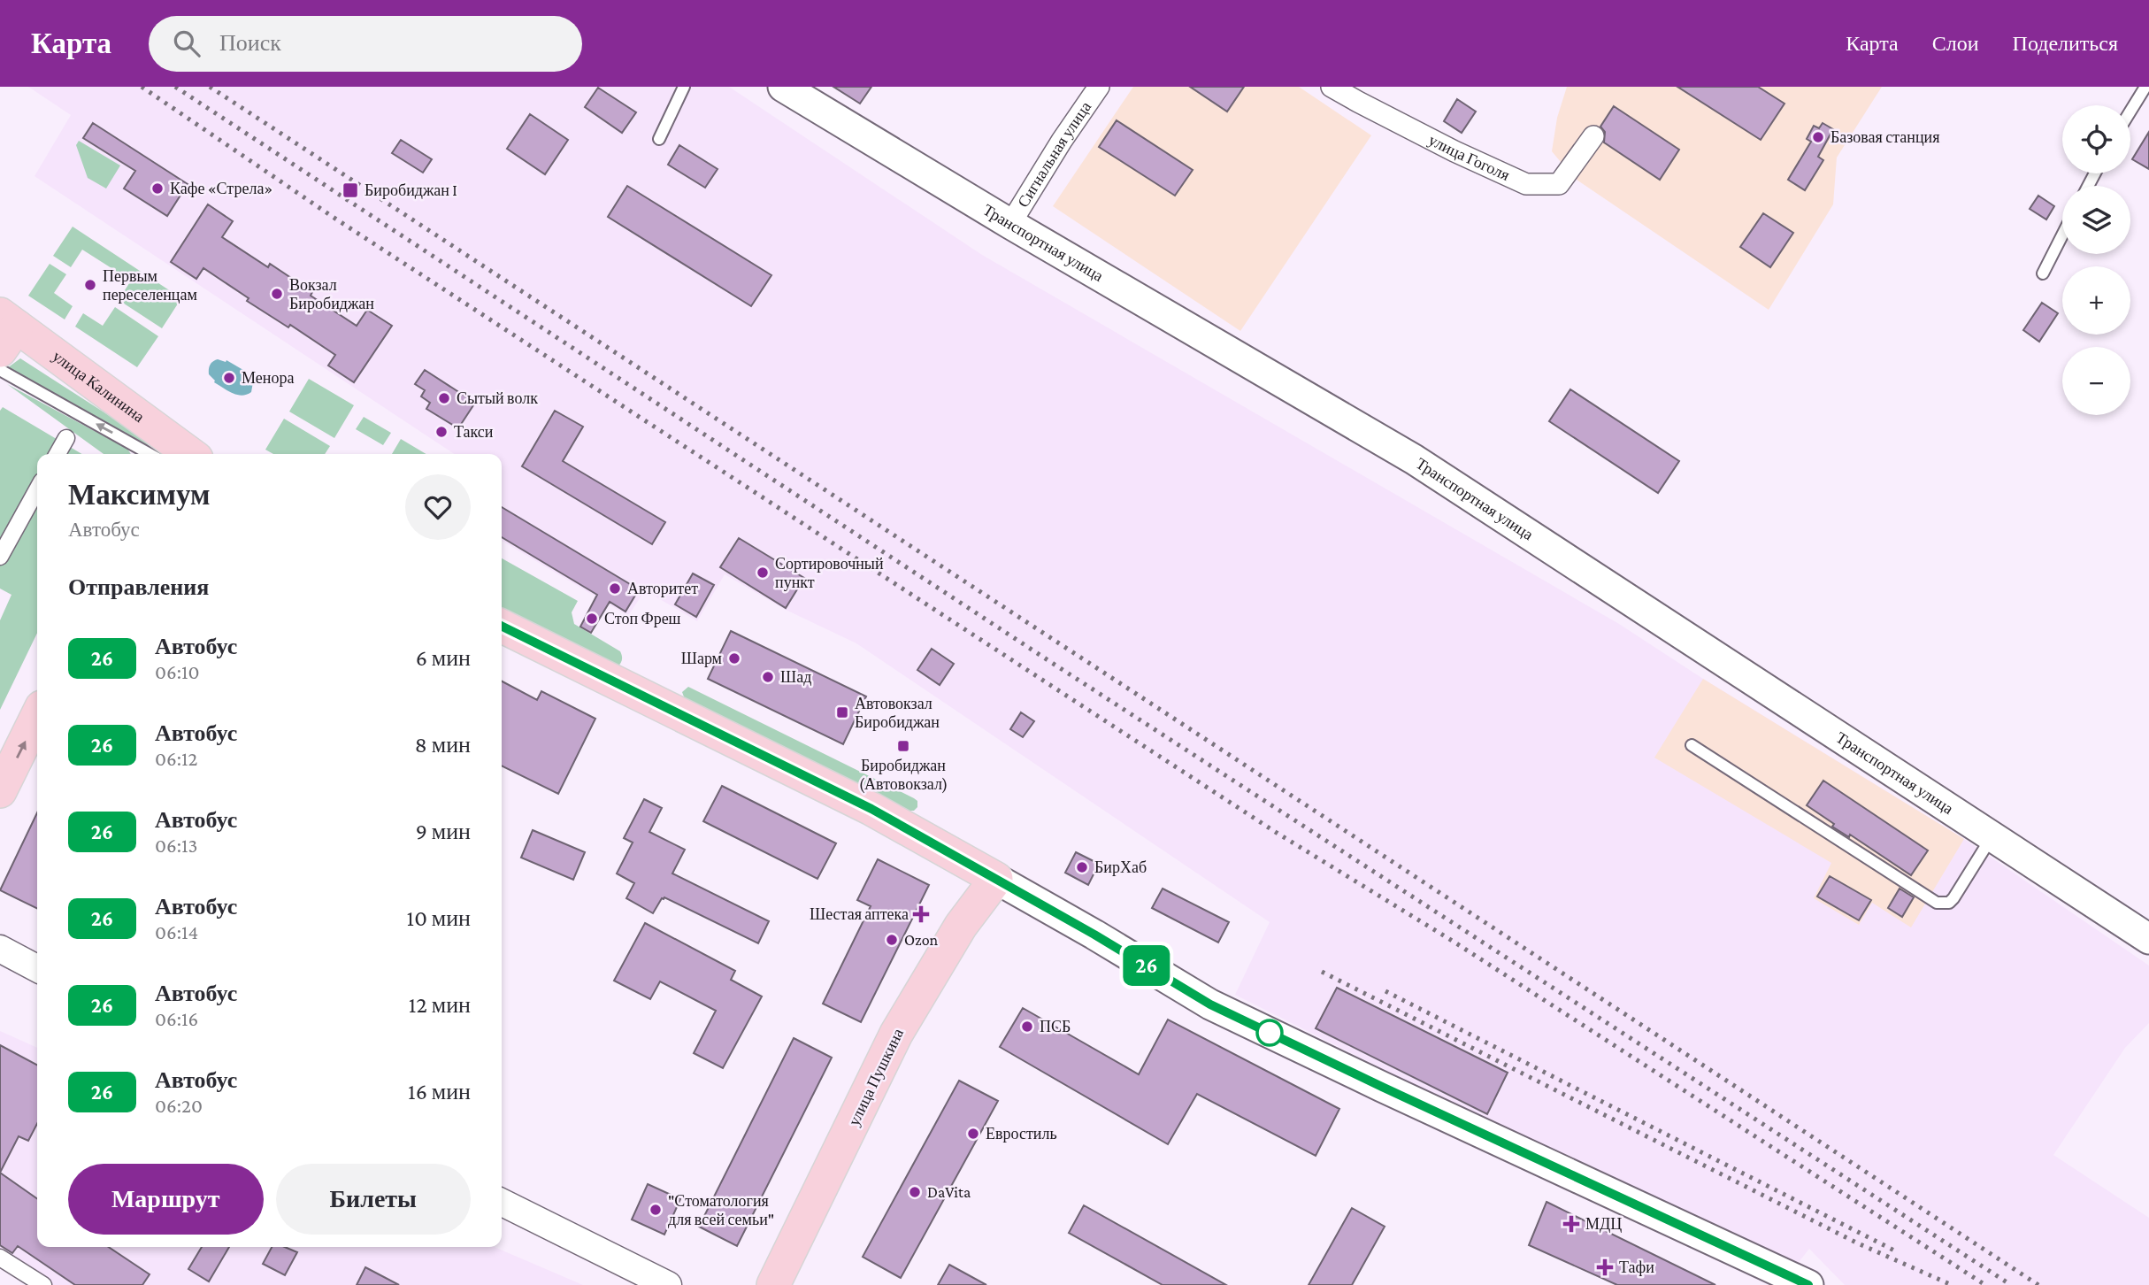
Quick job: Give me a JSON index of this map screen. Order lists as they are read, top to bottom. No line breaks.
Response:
{"streets":{"main road":["Транспортная улица","улица Калинина","улица Пушкина"],"street":["Сигнальная улица","улица Гоголя"]},"crossings":[["Сигнальная улица","Транспортная улица"]],"places":{"other":["Базовая станция","Кафе «Стрела»","Первым переселенцам","Вокзал Биробиджан","Менора","Сытый волк","Такси","Сортировочный пункт","Авторитет","Стоп Фреш","Шарм","Шад","БирХаб","Ozon","ПСБ","Евростиль","DaVita","\"Стоматология для всей семьи\""],"transit":["Биробиджан I","Автовокзал Биробиджан","Биробиджан (Автовокзал)"],"health":["Шестая аптека","МДЦ","Тафи"]},"lines":["bus line 26"],"page":{"header":"Карта","search":"Поиск","nav":["Карта","Слои","Поделиться"],"on_map":"26","map_buttons":["+","−"],"heading":[["Максимум","Автобус"],"Отправления"],"list":[{"mark":"26","name":"Автобус","note":"06:10","value":"6 мин"},{"mark":"26","name":"Автобус","note":"06:12","value":"8 мин"},{"mark":"26","name":"Автобус","note":"06:13","value":"9 мин"},{"mark":"26","name":"Автобус","note":"06:14","value":"10 мин"},{"mark":"26","name":"Автобус","note":"06:16","value":"12 мин"},{"mark":"26","name":"Автобус","note":"06:20","value":"16 мин"}],"buttons":["Маршрут","Билеты"]}}
